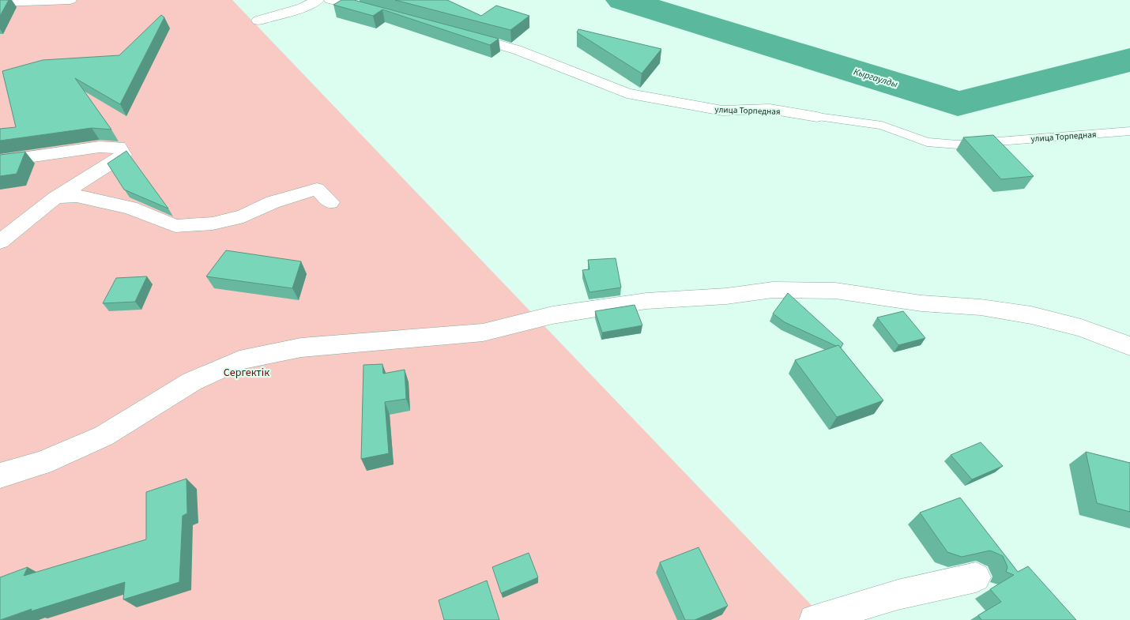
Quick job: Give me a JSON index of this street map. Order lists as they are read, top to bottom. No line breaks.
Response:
{"streets":{"street":["улица Торпедная"]},"water":["Кыргаулды"],"parks":["Сергектік"]}
